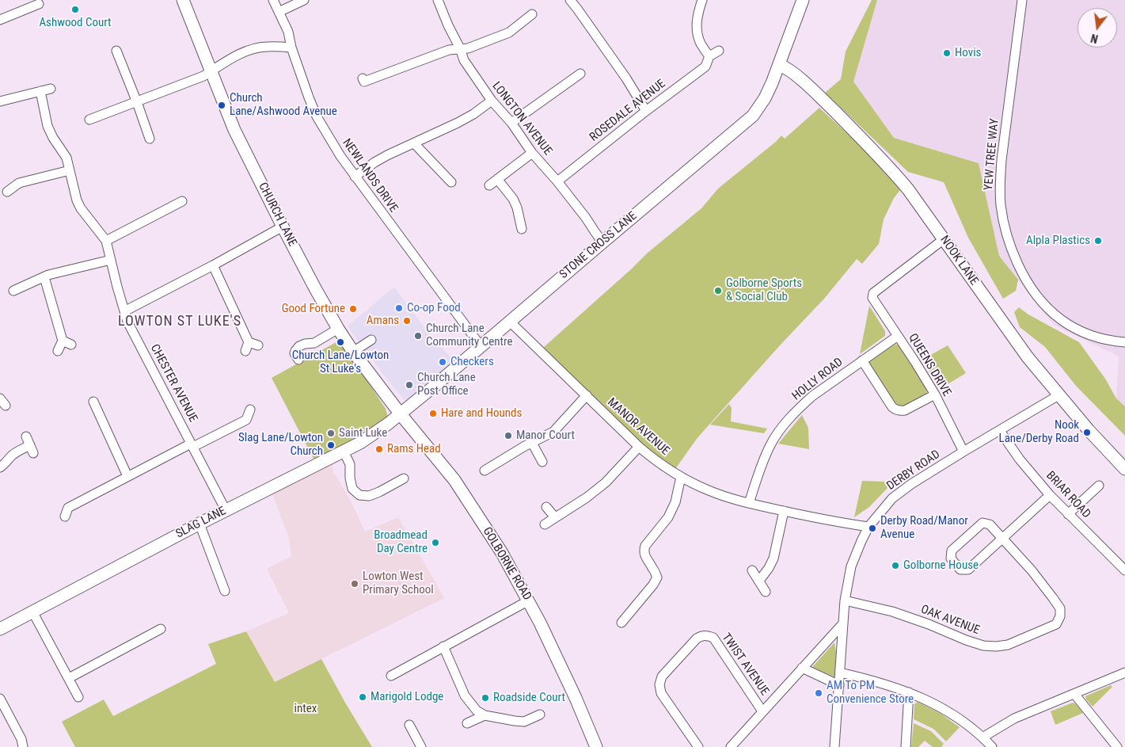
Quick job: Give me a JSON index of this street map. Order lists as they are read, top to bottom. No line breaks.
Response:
{"streets":{"street":["ROSEDALE AVENUE","LONGTON AVENUE","YEW TREE WAY","NEWLANDS DRIVE","CHURCH LANE","STONE CROSS LANE","NOOK LANE","QUEENS DRIVE","HOLLY ROAD","CHESTER AVENUE","MANOR AVENUE","DERBY ROAD","BRIAR ROAD","SLAG LANE","GOLBORNE ROAD","OAK AVENUE","TWIST AVENUE"]},"crossings":[["ROSEDALE AVENUE","LONGTON AVENUE"],["LONGTON AVENUE","STONE CROSS LANE"],["NEWLANDS DRIVE","STONE CROSS LANE"],["CHURCH LANE","STONE CROSS LANE"],["CHURCH LANE","SLAG LANE"],["CHURCH LANE","GOLBORNE ROAD"],["STONE CROSS LANE","NOOK LANE"],["STONE CROSS LANE","MANOR AVENUE"],["STONE CROSS LANE","SLAG LANE"],["STONE CROSS LANE","GOLBORNE ROAD"],["NOOK LANE","QUEENS DRIVE"],["NOOK LANE","DERBY ROAD"],["QUEENS DRIVE","HOLLY ROAD"],["QUEENS DRIVE","DERBY ROAD"],["HOLLY ROAD","MANOR AVENUE"],["CHESTER AVENUE","SLAG LANE"],["MANOR AVENUE","DERBY ROAD"],["DERBY ROAD","BRIAR ROAD"],["DERBY ROAD","OAK AVENUE"],["SLAG LANE","GOLBORNE ROAD"]],"districts":["LOWTON ST LUKE'S"],"parks":["intex"],"places":["Ashwood Court","Hovis","Church Lane/Ashwood Avenue","Alpla Plastics","Golborne Sports & Social Club","Co-op Food","Good Fortune","Amans","Church Lane Community Centre","Church Lane/Lowton St Luke's","Checkers","Church Lane Post Office","Hare and Hounds","Nook Lane/Derby Road","Saint Luke","Manor Court","Slag Lane/Lowton Church","Rams Head","Derby Road/Manor Avenue","Broadmead Day Centre","Golborne House","Lowton West Primary School","AM To PM Convenience Store","Marigold Lodge","Roadside Court"],"north":"bottom"}
